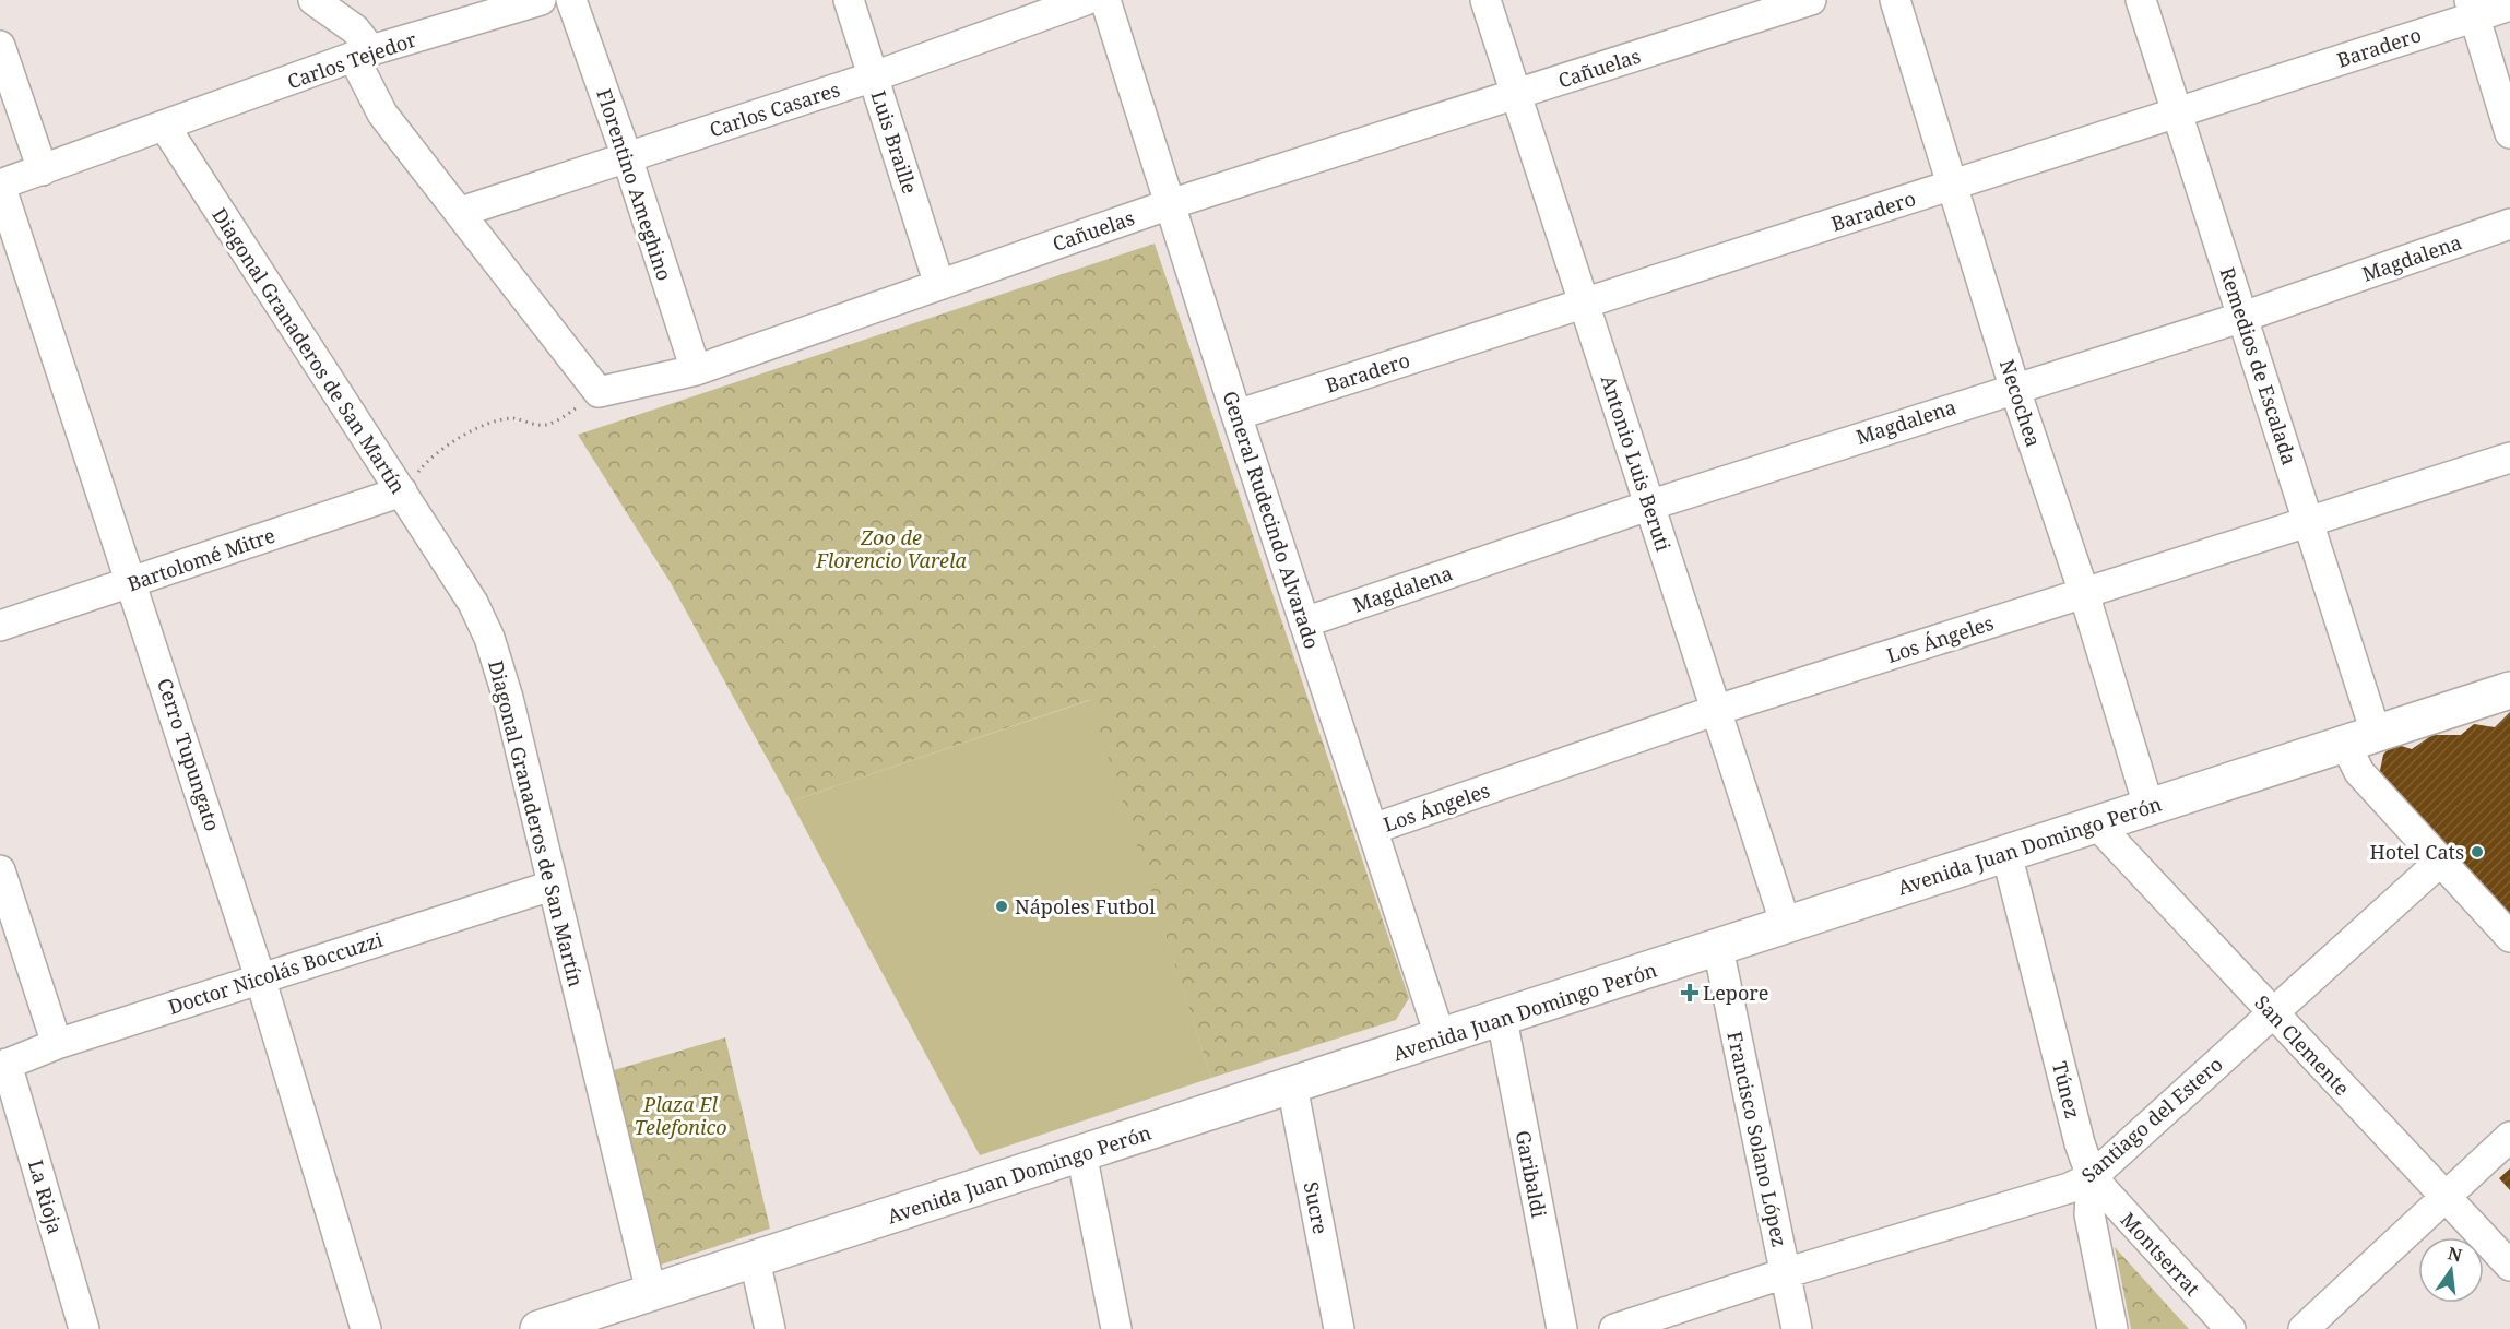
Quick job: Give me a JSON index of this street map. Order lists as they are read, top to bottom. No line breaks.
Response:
{"streets":{"main road":["Avenida Juan Domingo Perón"],"street":["Baradero","Carlos Tejedor","Cañuelas","Carlos Casares","Luis Braille","Florentino Ameghino","Magdalena","Diagonal Granaderos de San Martín","Remedios de Escalada","Necochea","Antonio Luis Beruti","General Rudecindo Alvarado","Bartolomé Mitre","Los Ángeles","Cerro Tupungato","Doctor Nicolás Boccuzzi","San Clemente","Túnez","Santiago del Estero","Francisco Solano López","Garibaldi","La Rioja","Sucre","Montserrat"]},"crossings":[["Baradero","Remedios de Escalada"],["Baradero","Necochea"],["Baradero","Antonio Luis Beruti"],["Baradero","General Rudecindo Alvarado"],["Carlos Tejedor","Diagonal Granaderos de San Martín"],["Carlos Tejedor","Cerro Tupungato"],["Cañuelas","Luis Braille"],["Cañuelas","Florentino Ameghino"],["Cañuelas","Antonio Luis Beruti"],["Cañuelas","General Rudecindo Alvarado"],["Carlos Casares","Luis Braille"],["Carlos Casares","Florentino Ameghino"],["Magdalena","Remedios de Escalada"],["Magdalena","Necochea"],["Magdalena","Antonio Luis Beruti"],["Magdalena","General Rudecindo Alvarado"],["Diagonal Granaderos de San Martín","Bartolomé Mitre"],["Diagonal Granaderos de San Martín","Avenida Juan Domingo Perón"],["Diagonal Granaderos de San Martín","Doctor Nicolás Boccuzzi"],["Remedios de Escalada","Los Ángeles"],["Remedios de Escalada","Avenida Juan Domingo Perón"],["Remedios de Escalada","Santiago del Estero"],["Necochea","Los Ángeles"],["Necochea","Avenida Juan Domingo Perón"],["Antonio Luis Beruti","Los Ángeles"],["Antonio Luis Beruti","Avenida Juan Domingo Perón"],["General Rudecindo Alvarado","Los Ángeles"],["General Rudecindo Alvarado","Avenida Juan Domingo Perón"],["Bartolomé Mitre","Cerro Tupungato"],["Cerro Tupungato","Doctor Nicolás Boccuzzi"],["Avenida Juan Domingo Perón","San Clemente"],["Avenida Juan Domingo Perón","Túnez"],["Avenida Juan Domingo Perón","Francisco Solano López"],["Avenida Juan Domingo Perón","Garibaldi"],["Avenida Juan Domingo Perón","Sucre"],["Doctor Nicolás Boccuzzi","La Rioja"],["San Clemente","Santiago del Estero"],["Túnez","Santiago del Estero"],["Túnez","Montserrat"],["Santiago del Estero","Francisco Solano López"],["Santiago del Estero","Montserrat"]],"parks":["Zoo de Florencio Varela","Plaza El Telefonico"],"places":{"other":["Hotel Cats","Nápoles Futbol"],"health":["Lepore"]},"north":"top"}
